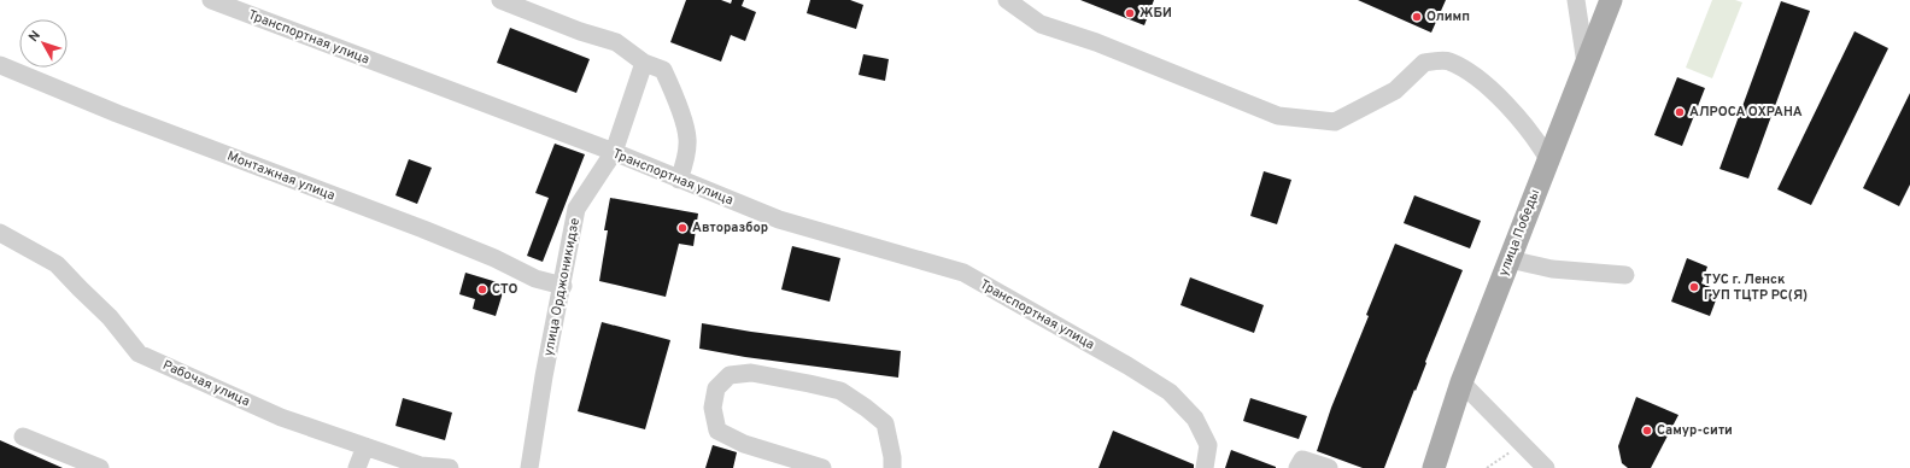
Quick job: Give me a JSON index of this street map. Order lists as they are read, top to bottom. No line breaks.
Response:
{"streets":{"main road":["улица Победы"],"street":["Транспортная улица","Монтажная улица","улица Орджоникидзе","Рабочая улица"]},"crossings":[["Транспортная улица","улица Орджоникидзе"],["Монтажная улица","улица Орджоникидзе"]],"places":["ЖБИ","Олимп","АЛРОСА ОХРАНА","Авторазбор","ТУС г. Ленск ГУП ТЦТР РС(Я)","СТО","Самур-сити"],"north":"top left"}
